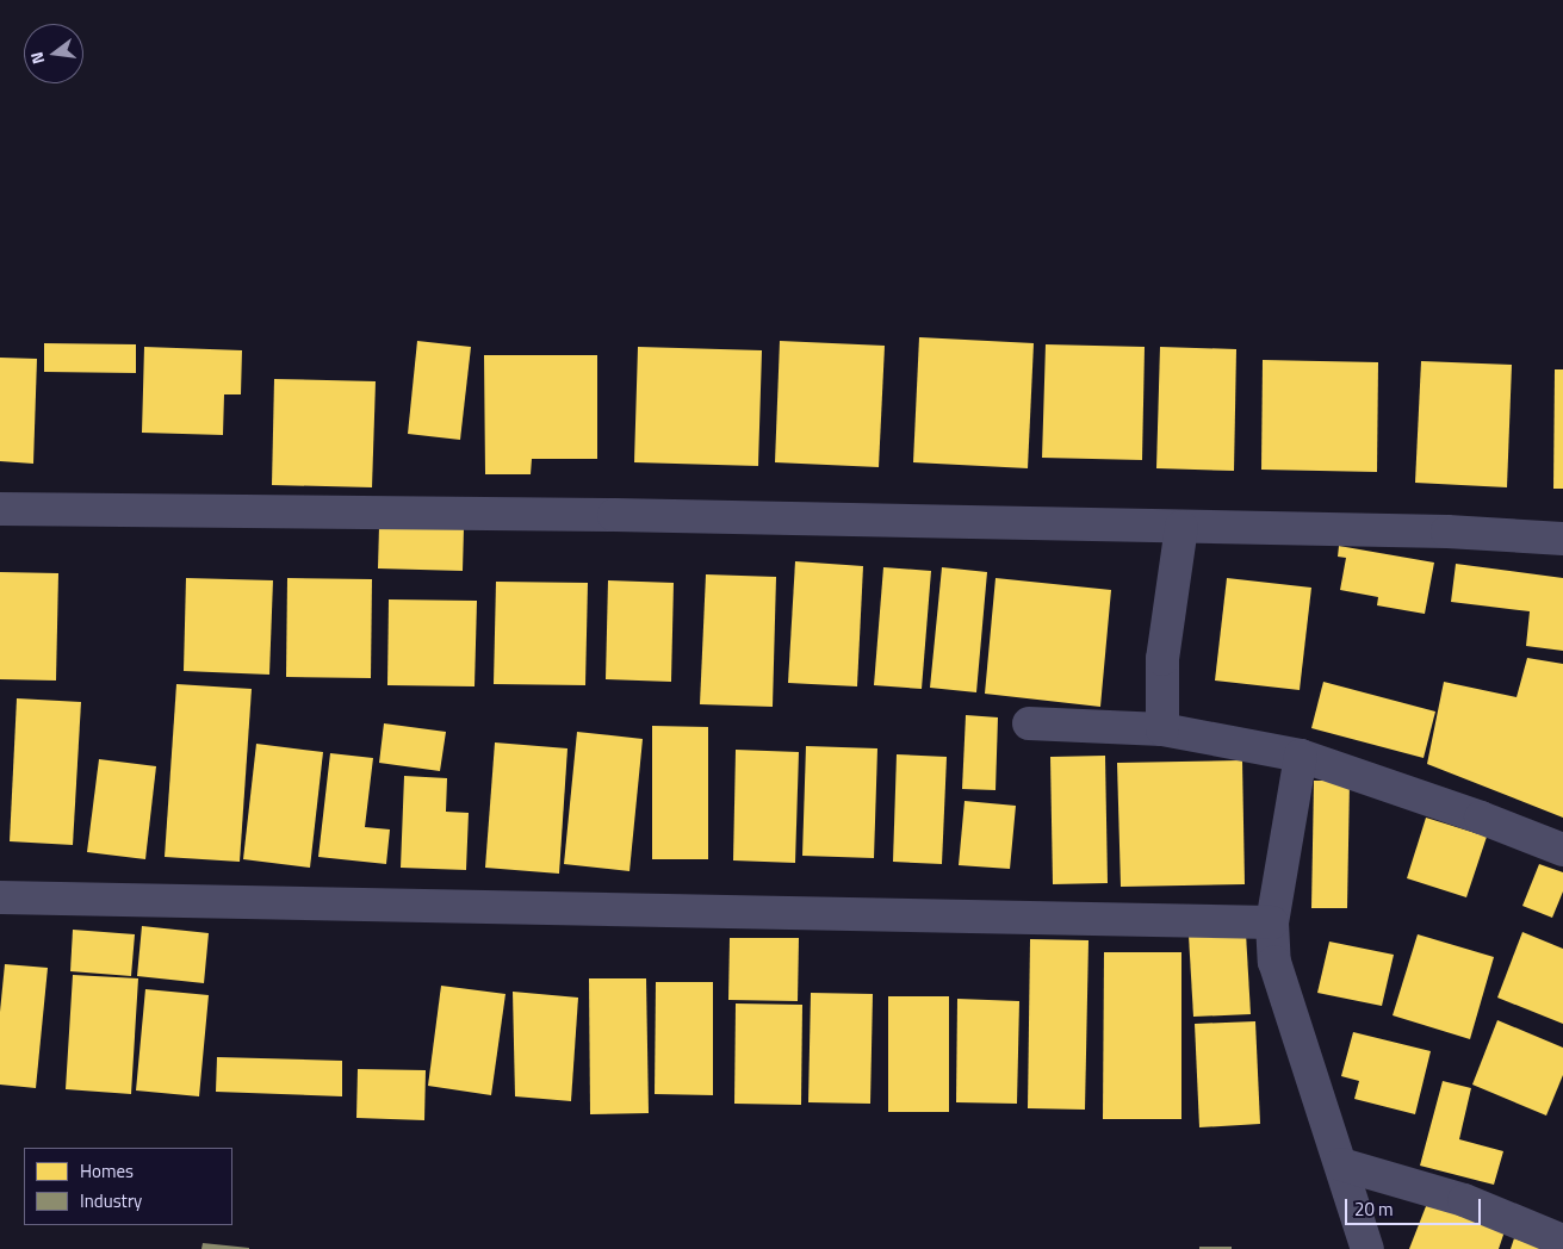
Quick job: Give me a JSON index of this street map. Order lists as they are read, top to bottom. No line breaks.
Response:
{"legend":["Homes","Industry"],"scale_bar":"20 m","north":"left"}
